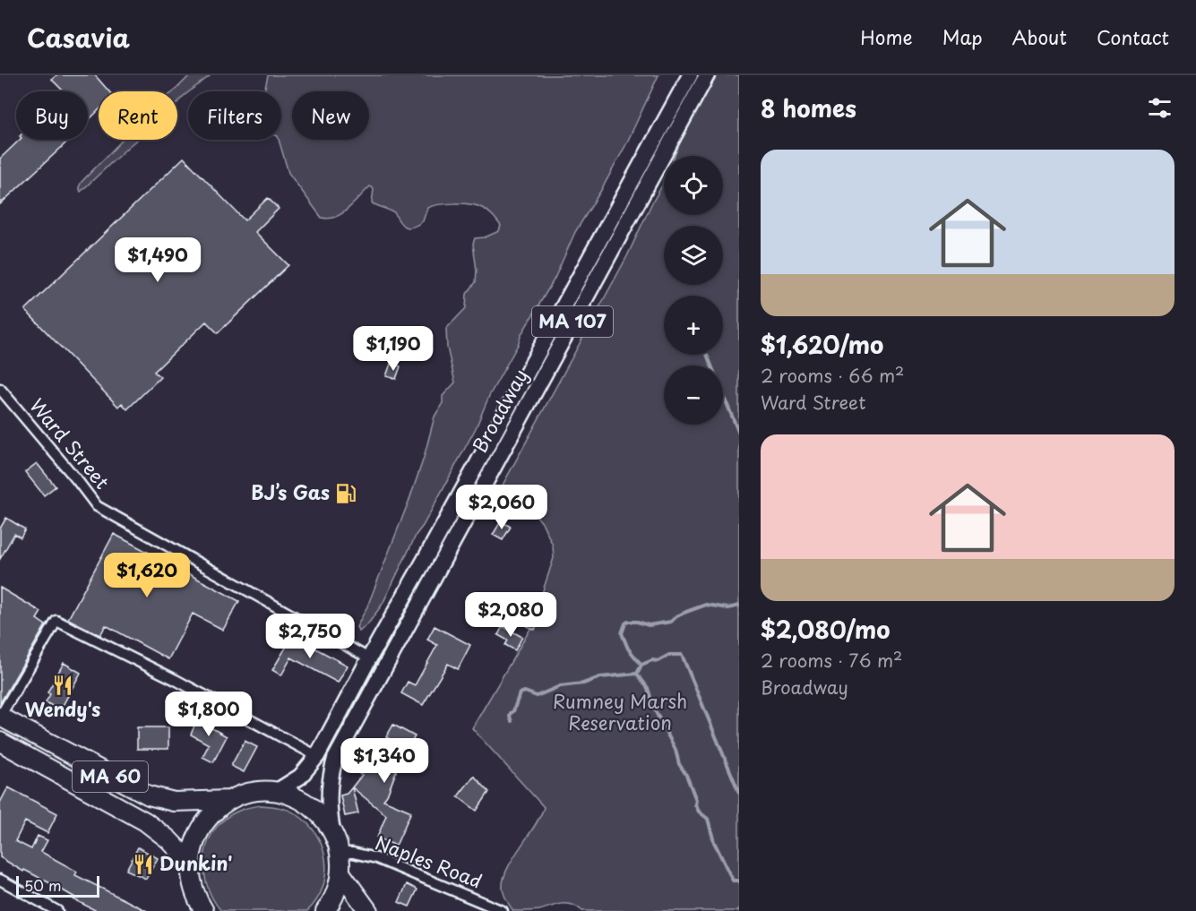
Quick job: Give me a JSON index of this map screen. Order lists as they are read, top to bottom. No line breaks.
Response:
{"streets":{"highway":["MA 60"],"main road":["MA 107","Broadway"],"street":["Ward Street","Naples Road"]},"crossings":[["Broadway","Ward Street"],["Broadway","MA 60"],["MA 60","Naples Road"]],"parks":["Rumney Marsh Reservation"],"places":{"fuel station":["BJ’s Gas"],"restaurant":["Wendy's","Dunkin'"]},"scale_bar":"50 m","page":{"header":"Casavia","nav":["Home","Map","About","Contact"],"heading":"8 homes","chip":["Buy","Rent","Filters","New"],"list":[{"name":"$1,620/mo","note":"2 rooms · 66 m² · Ward Street"},{"name":"$2,080/mo","note":"2 rooms · 76 m² · Broadway"}],"map_buttons":["+","−"],"price":["$1,490","$1,190","$2,060","$1,620","$2,080","$2,750","$1,800","$1,340"],"scale":"50 m"}}
